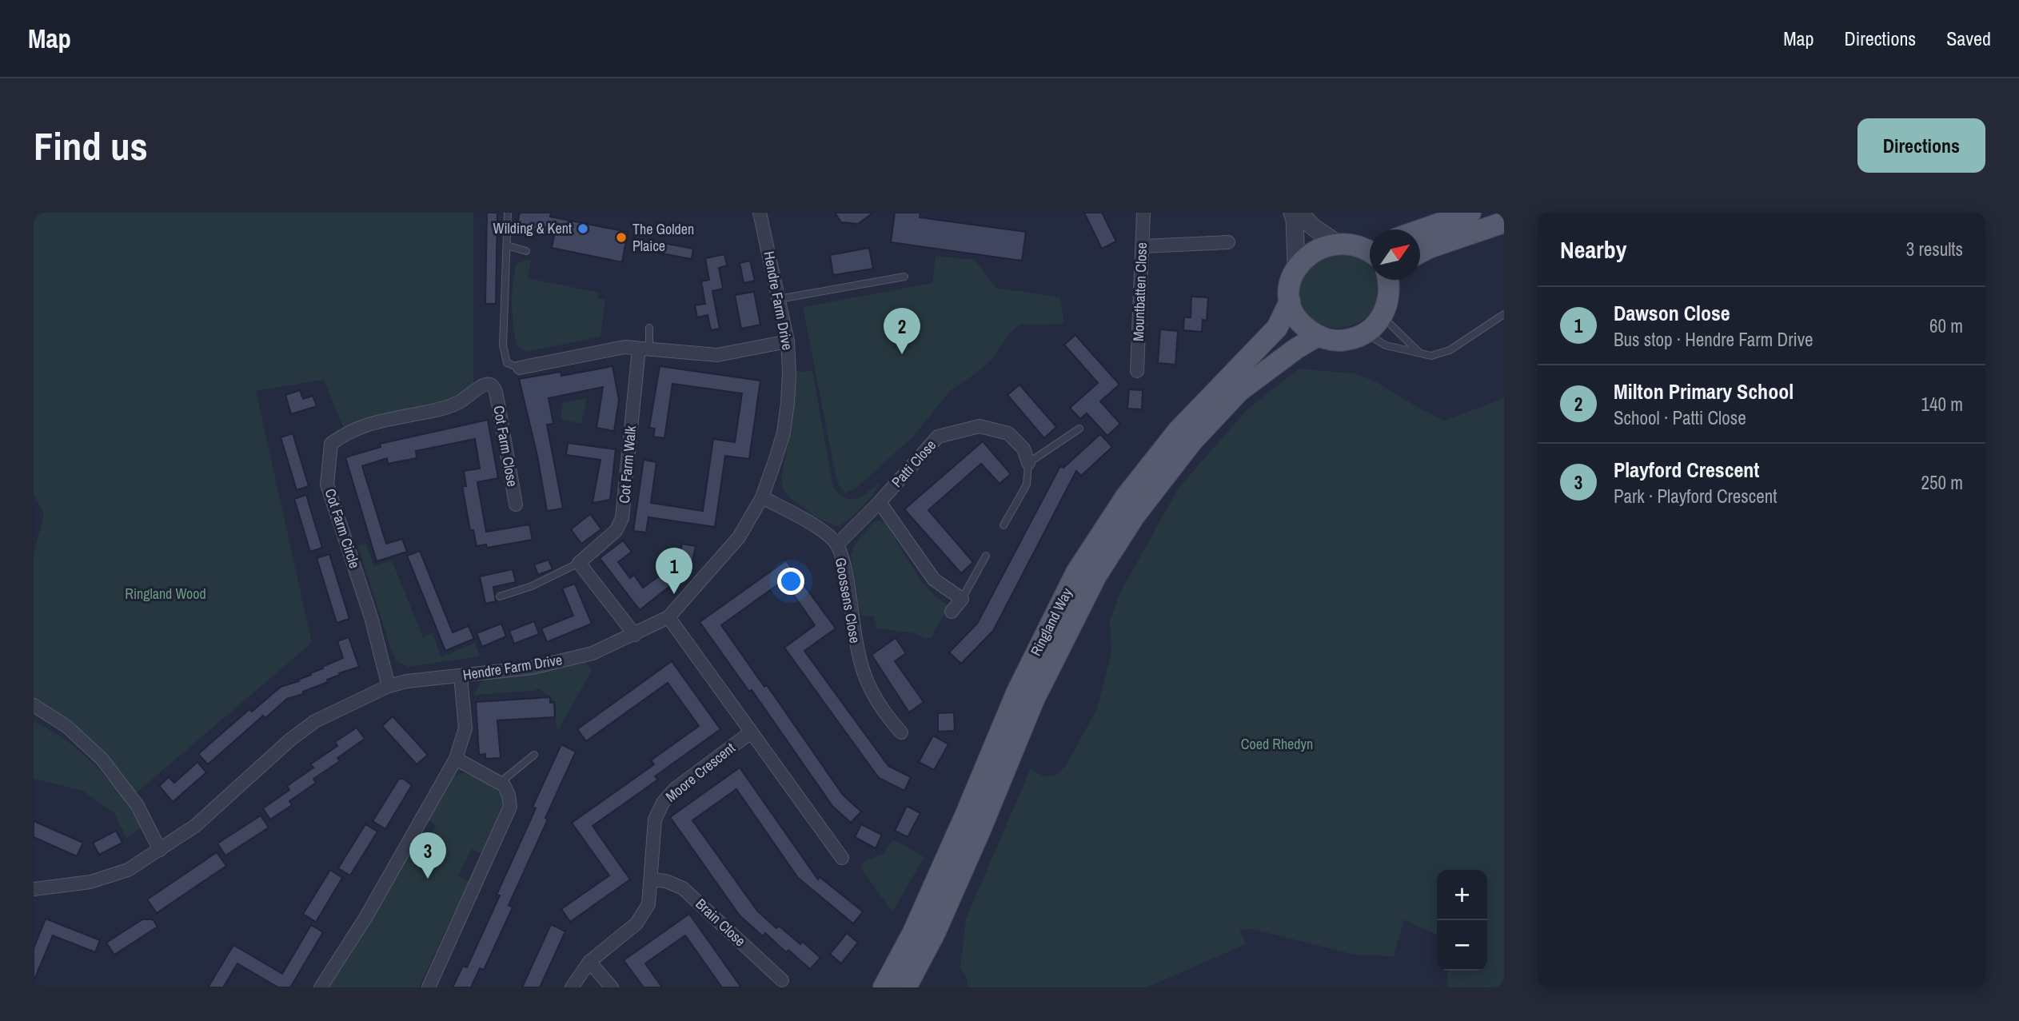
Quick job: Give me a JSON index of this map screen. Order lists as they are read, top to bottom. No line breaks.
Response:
{"streets":{"main road":["Ringland Way"],"street":["Mountbatten Close","Hendre Farm Drive","Cot Farm Close","Patti Close","Cot Farm Walk","Cot Farm Circle","Goossens Close","Moore Crescent","Brain Close"]},"crossings":[["Hendre Farm Drive","Cot Farm Circle"],["Hendre Farm Drive","Goossens Close"],["Cot Farm Close","Cot Farm Circle"],["Patti Close","Goossens Close"],["Moore Crescent","Brain Close"]],"parks":["Ringland Wood","Coed Rhedyn"],"places":["Wilding & Kent","The Golden Plaice"],"north":"top right","page":{"header":"Map","nav":["Map","Directions","Saved"],"buttons":"Directions","title":"Find us","heading":["Nearby","3 results"],"list":[{"mark":"1","name":"Dawson Close","note":"Bus stop · Hendre Farm Drive","value":"60 m"},{"mark":"2","name":"Milton Primary School","note":"School · Patti Close","value":"140 m"},{"mark":"3","name":"Playford Crescent","note":"Park · Playford Crescent","value":"250 m"}],"pins":["2","1","3"],"map_buttons":["+","−"]}}
